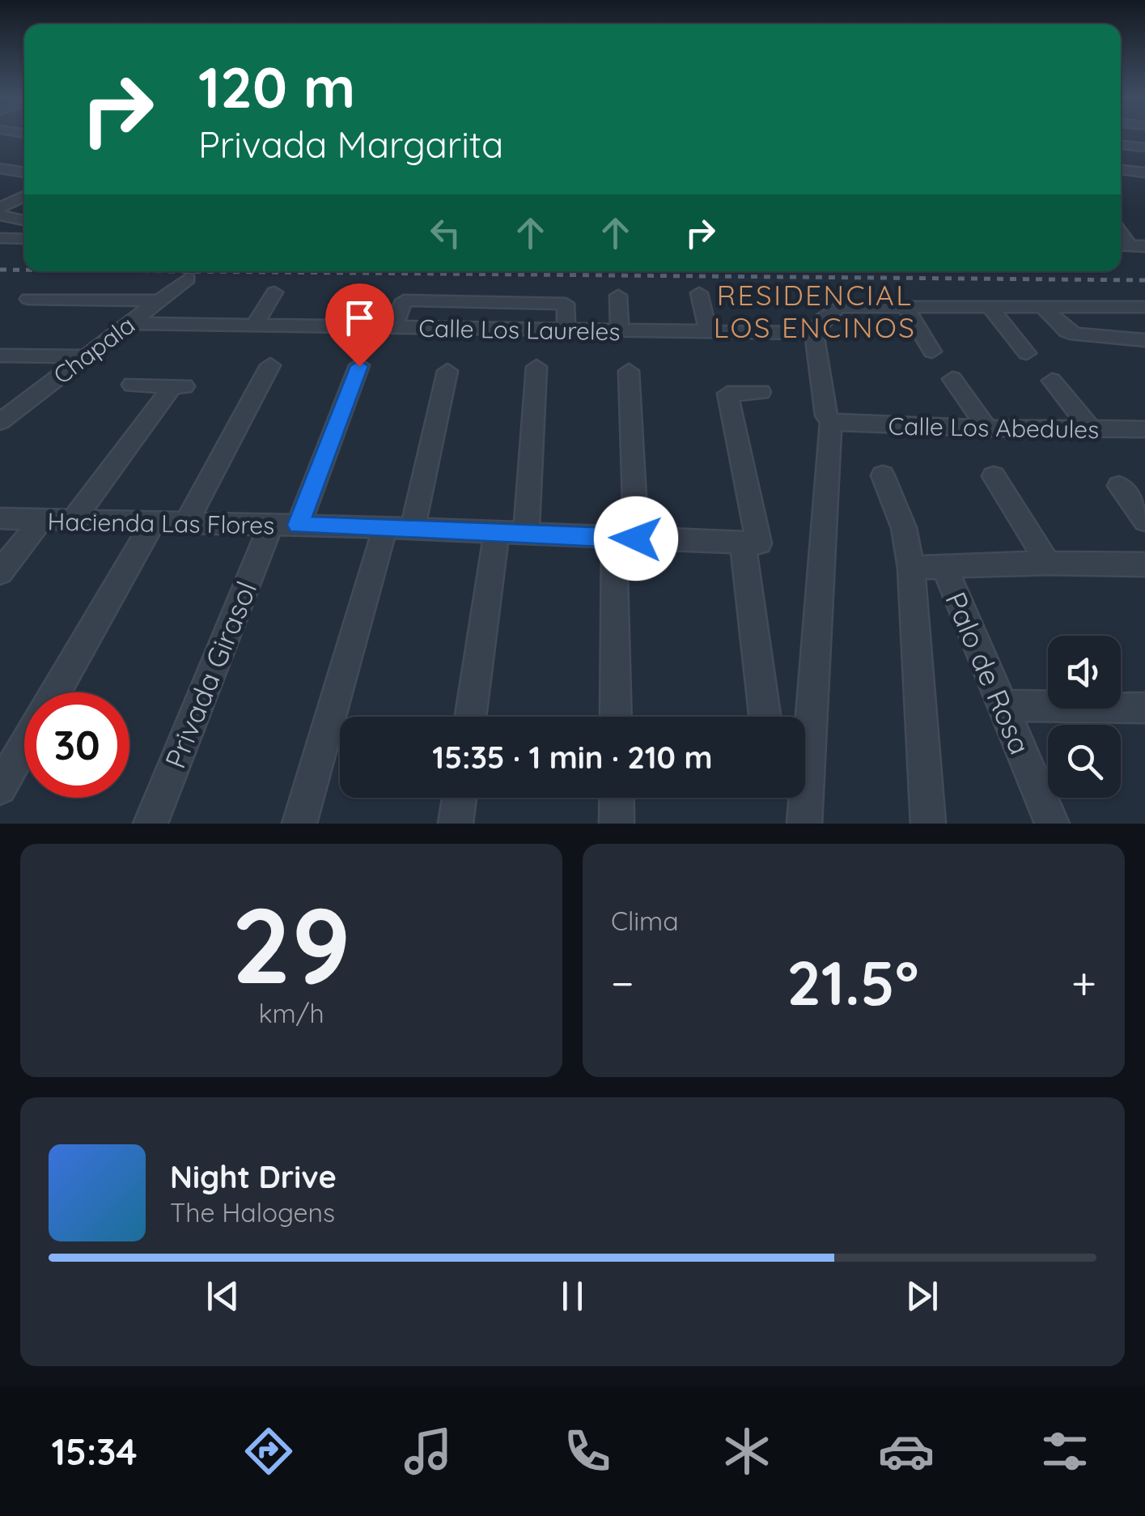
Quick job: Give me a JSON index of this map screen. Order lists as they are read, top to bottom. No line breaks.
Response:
{"streets":{"street":["Calle Los Laureles","Chapala","Calle Los Abedules","Hacienda Las Flores","Palo de Rosa","Privada Girasol"]},"crossings":[["Calle Los Laureles","Chapala"],["Hacienda Las Flores","Privada Girasol"]],"districts":["RESIDENCIAL LOS ENCINOS"],"page":{"turn":["120 m","Privada Margarita"],"limit":"30","trip":"15:35 · 1 min · 210 m","tile":[["29","km/h"],"Clima"],"heat":["−","21.5°","+"],"song":["Night Drive","The Halogens"],"tabs":"15:34"}}
